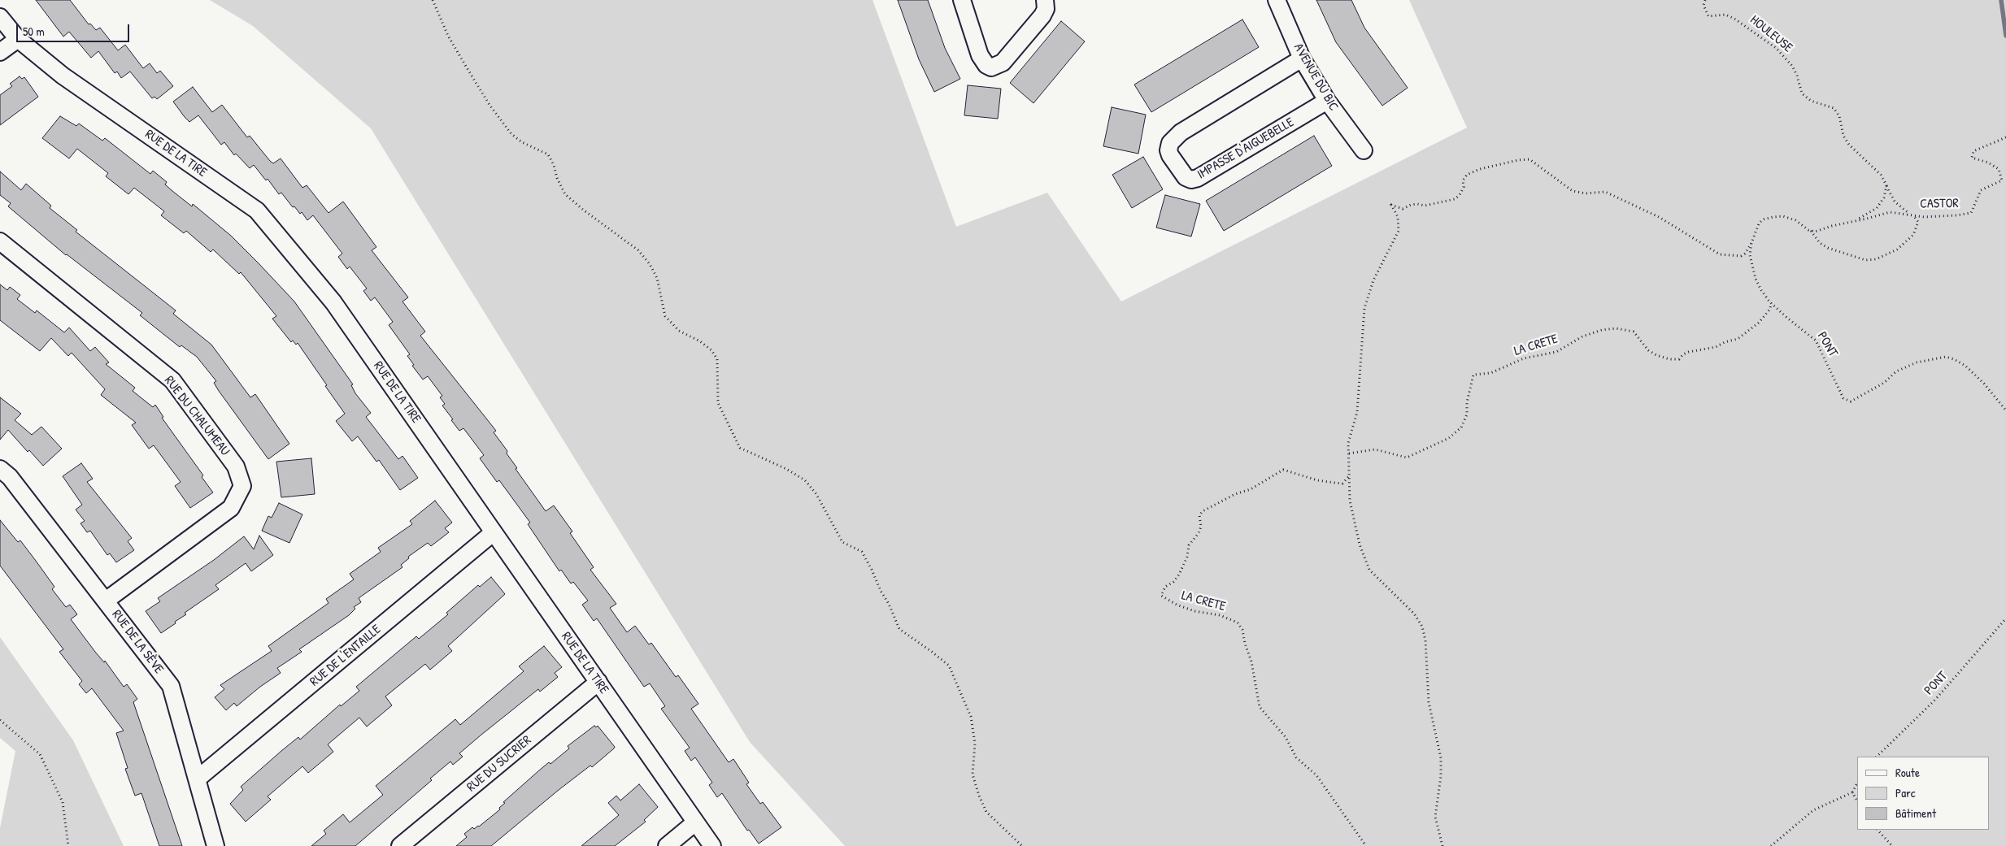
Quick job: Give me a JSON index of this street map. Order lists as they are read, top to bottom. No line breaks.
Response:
{"streets":{"street":["AVENUE DU BIC","IMPASSE D'AIGUEBELLE","RUE DE LA TIRE","RUE DU CHALUMEAU","RUE DE LA SÈVE","RUE DE L'ENTAILLE","RUE DU SUCRIER"],"path":["HOULEUSE","CASTOR","PONT","LA CRETE"]},"crossings":[["AVENUE DU BIC","IMPASSE D'AIGUEBELLE"],["RUE DE LA TIRE","RUE DE L'ENTAILLE"],["RUE DE LA TIRE","RUE DU SUCRIER"],["PONT","LA CRETE"],["RUE DU CHALUMEAU","RUE DE LA SÈVE"],["RUE DE LA SÈVE","RUE DE L'ENTAILLE"]],"legend":["Route","Parc","Bâtiment"],"scale_bar":"50 m"}
